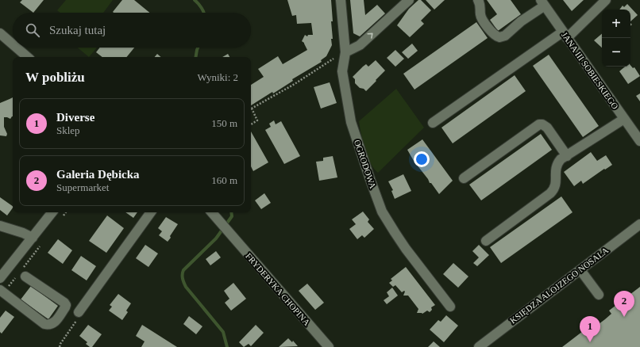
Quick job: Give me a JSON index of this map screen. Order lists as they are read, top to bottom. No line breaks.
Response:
{"streets":{"street":["JANA III SOBIESKIEGO","OGRODOWA","KSIĘDZA ALOJZEGO NOSALA","FRYDERYKA CHOPINA"]},"page":{"map_buttons":["+","−"],"search":"Szukaj tutaj","heading":["W pobliżu","Wyniki: 2"],"list":[{"mark":"1","name":"Diverse","note":"Sklep","value":"150 m"},{"mark":"2","name":"Galeria Dębicka","note":"Supermarket","value":"160 m"}],"pins":["2","1"]}}
